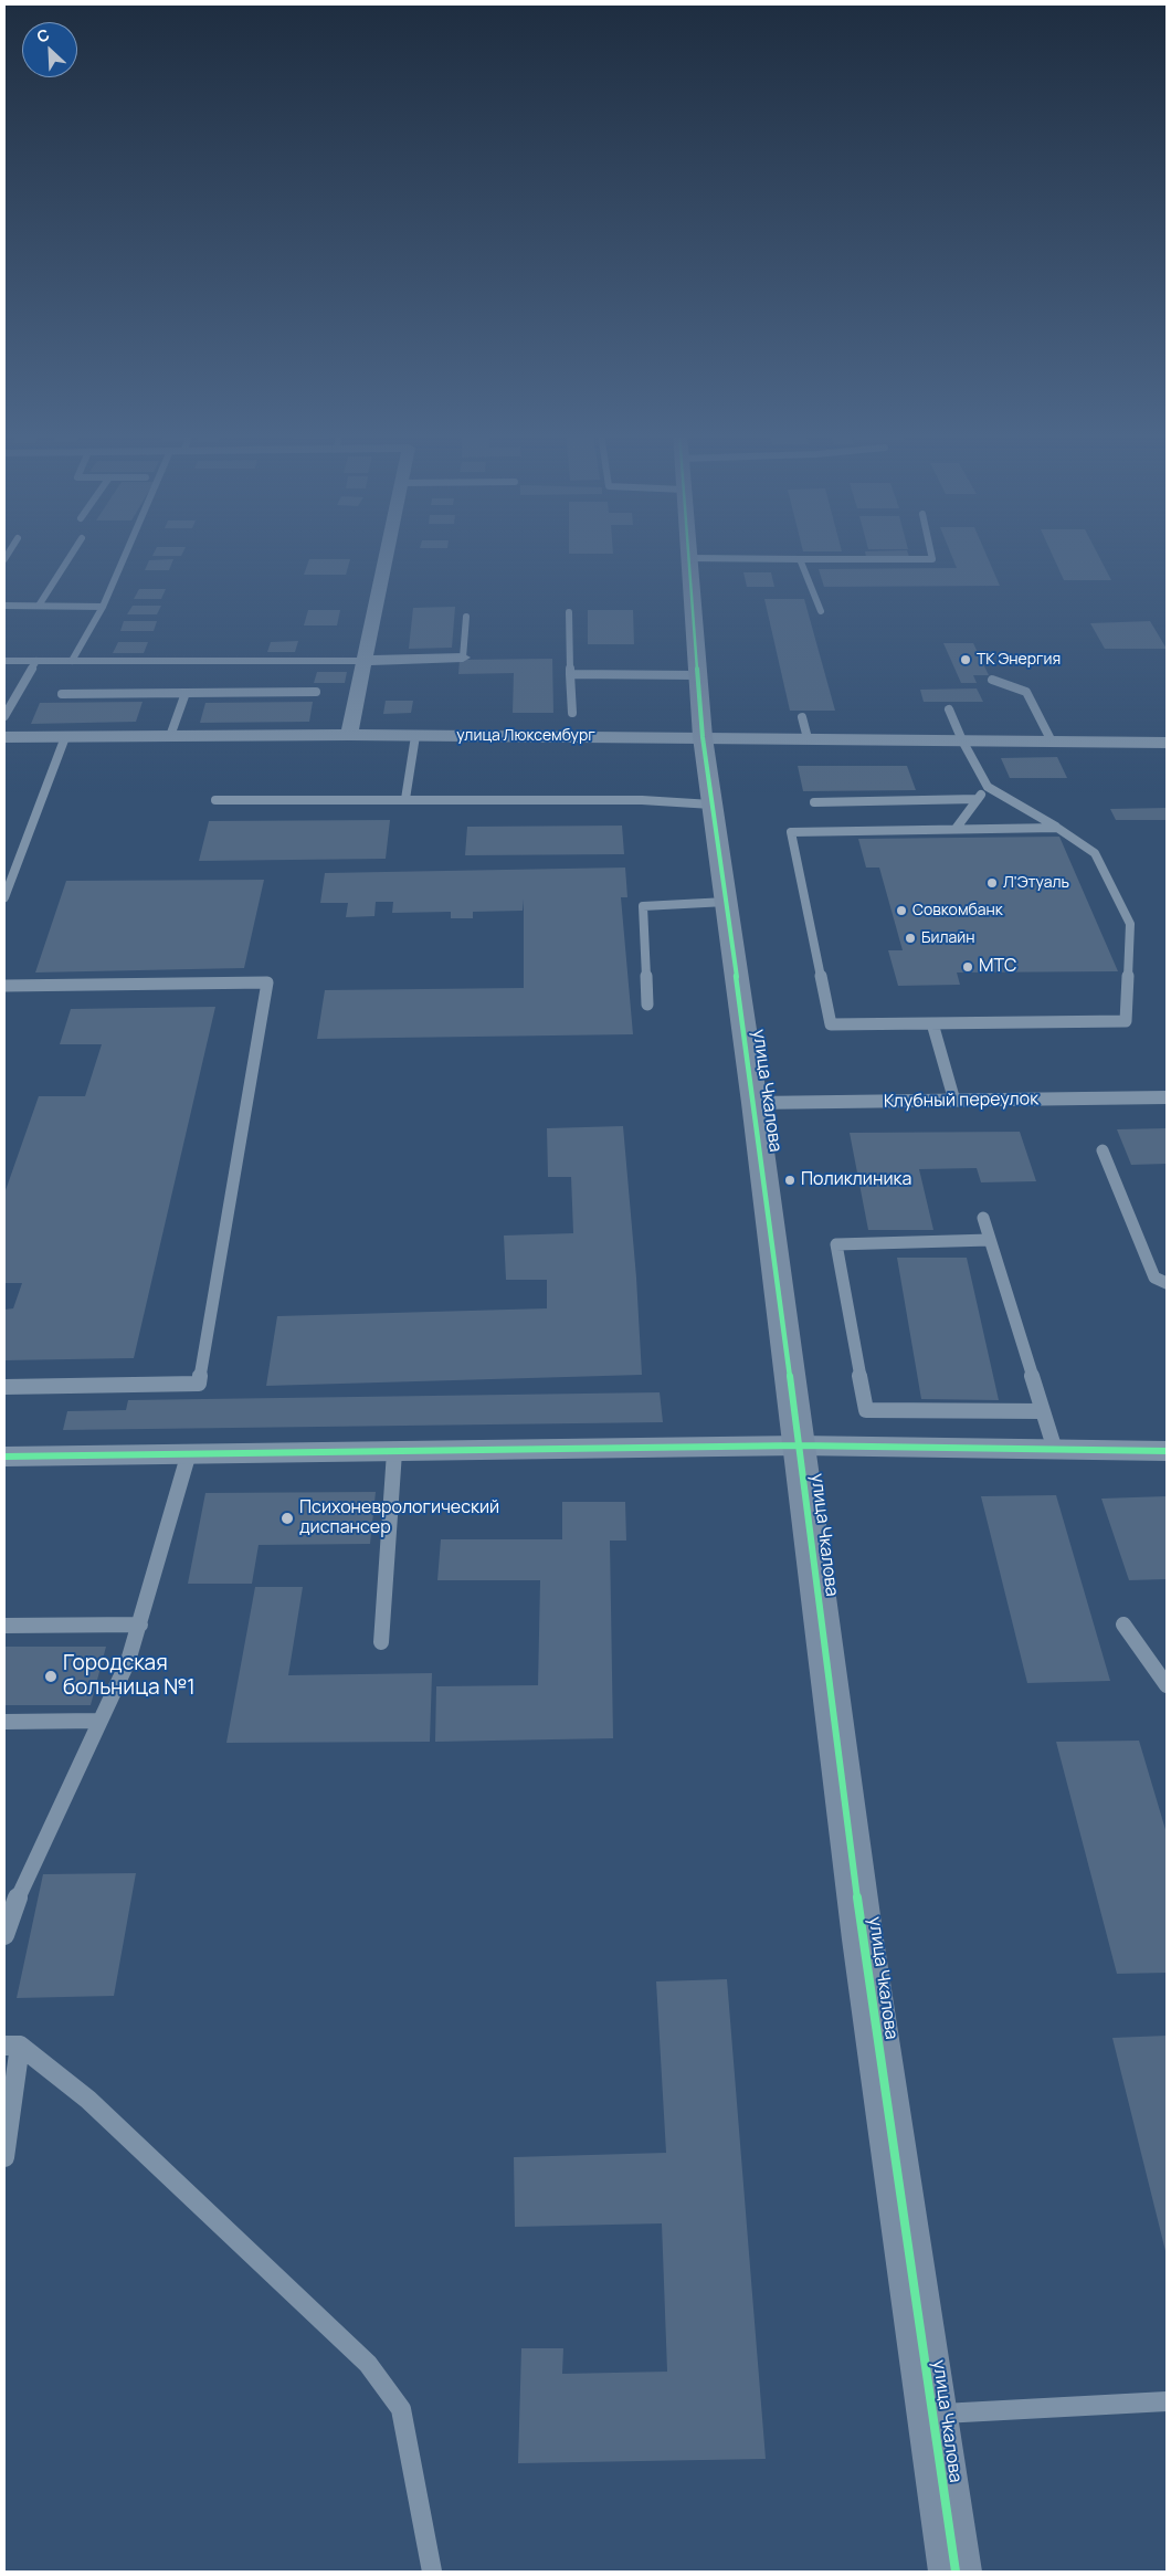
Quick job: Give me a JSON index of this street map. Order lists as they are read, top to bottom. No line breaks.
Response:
{"streets":{"street":["улица Люксембург","улица Чкалова","Клубный переулок"]},"crossings":[["улица Люксембург","улица Чкалова"],["улица Чкалова","Клубный переулок"]],"places":["ТК Энергия","Л'Этуаль","Совкомбанк","Билайн","МТС","Поликлиника","Психоневрологический диспансер","Городская больница №1"],"north":"top left"}
